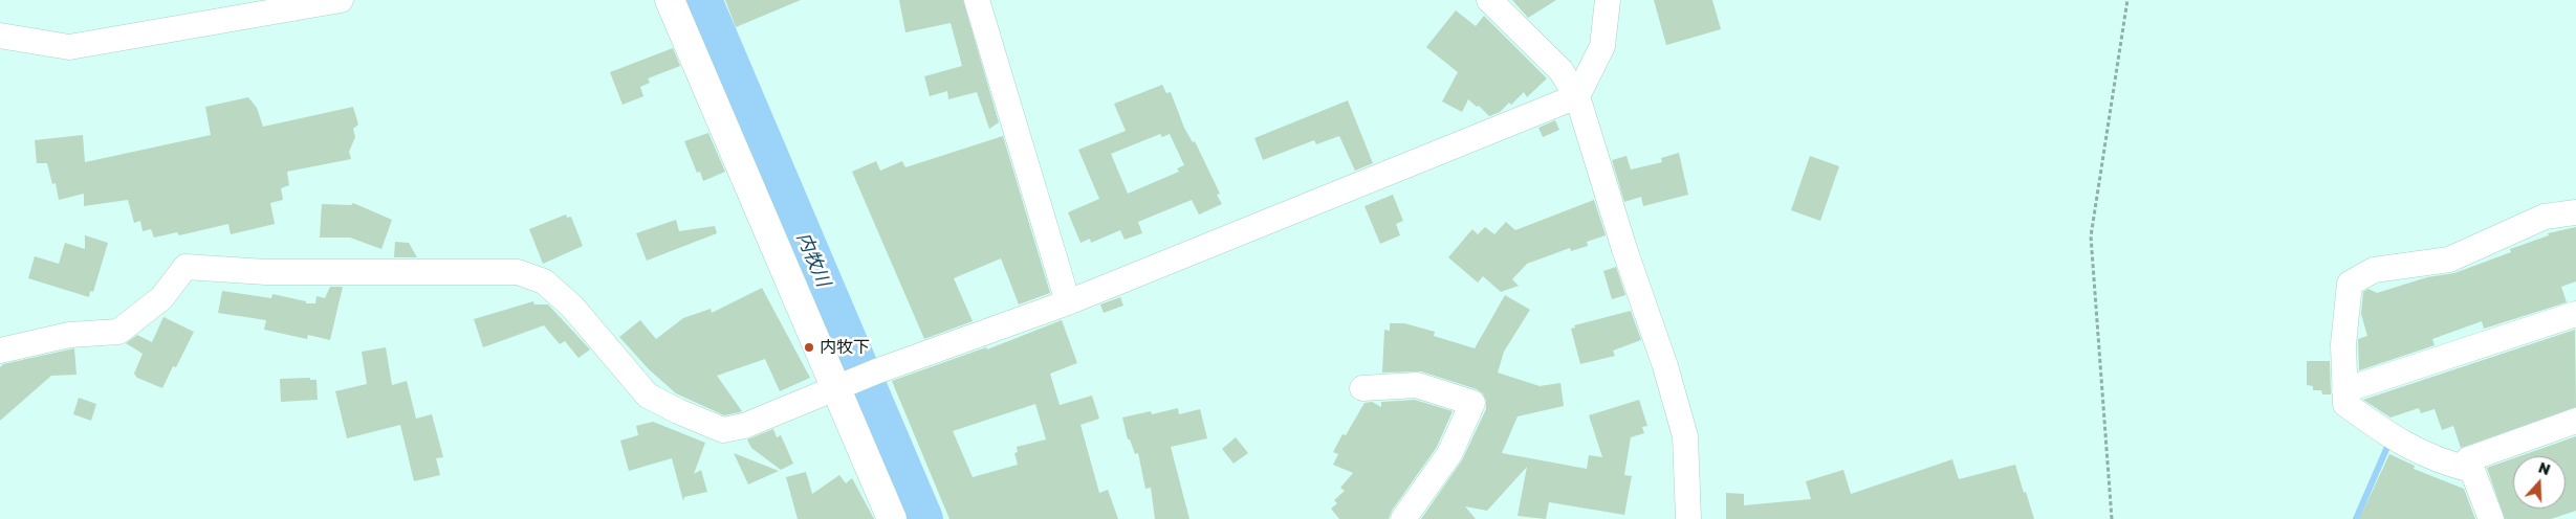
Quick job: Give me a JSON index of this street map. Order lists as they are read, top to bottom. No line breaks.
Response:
{"water":["内牧川"],"places":["内牧下"],"north":"top"}
